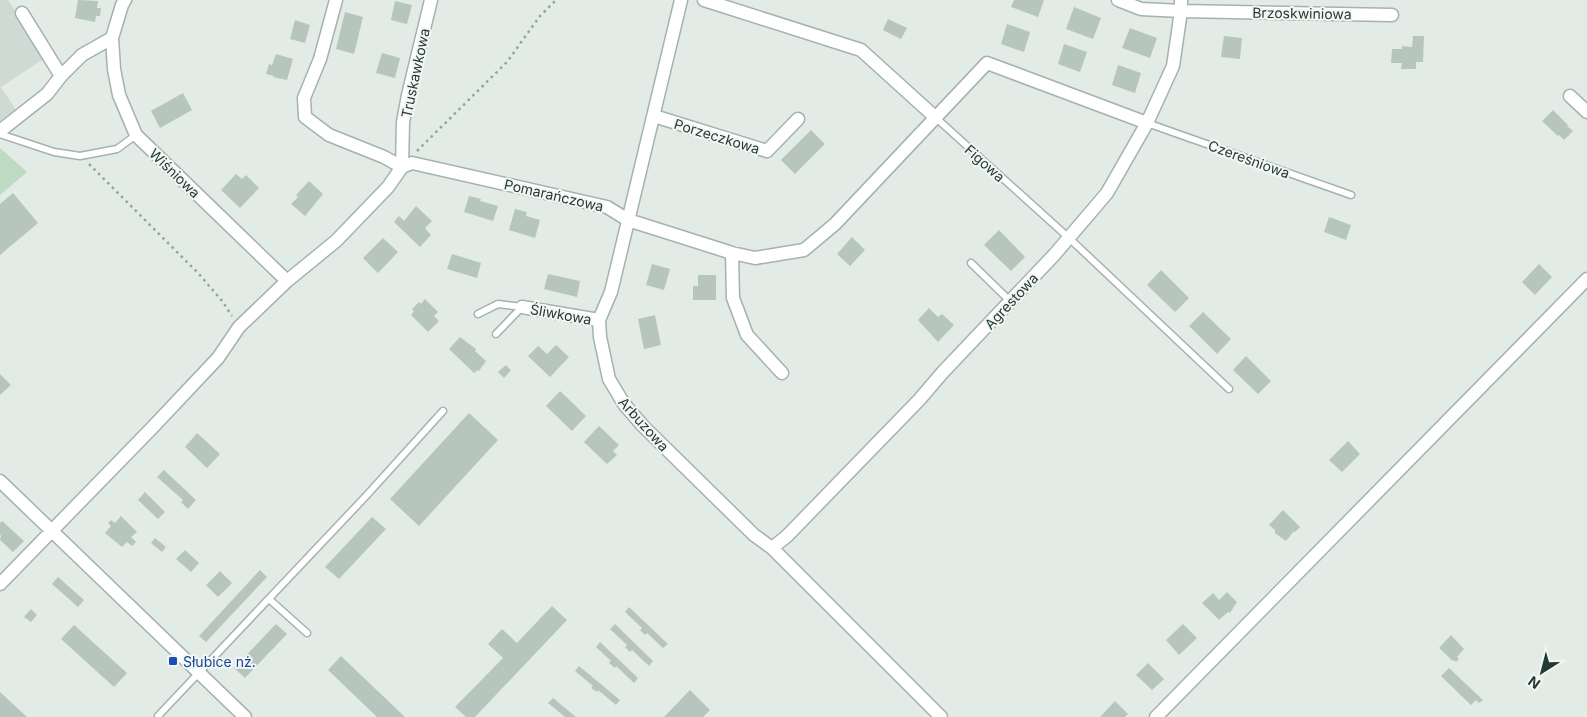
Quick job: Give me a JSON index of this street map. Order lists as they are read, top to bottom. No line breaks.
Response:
{"streets":{"street":["Brzoskwiniowa","Truskawkowa","Porzeczkowa","Figowa","Wiśniowa","Pomarańczowa","Agrestowa","Śliwkowa","Arbuzowa"],"lane":["Czereśniowa"]},"crossings":[["Brzoskwiniowa","Agrestowa"],["Truskawkowa","Pomarańczowa"],["Porzeczkowa","Arbuzowa"],["Czereśniowa","Pomarańczowa"],["Czereśniowa","Agrestowa"],["Figowa","Pomarańczowa"],["Figowa","Agrestowa"],["Pomarańczowa","Agrestowa"],["Pomarańczowa","Arbuzowa"],["Agrestowa","Arbuzowa"],["Śliwkowa","Arbuzowa"]],"places":{"transit":["Słubice nż."]},"north":"bottom left"}
